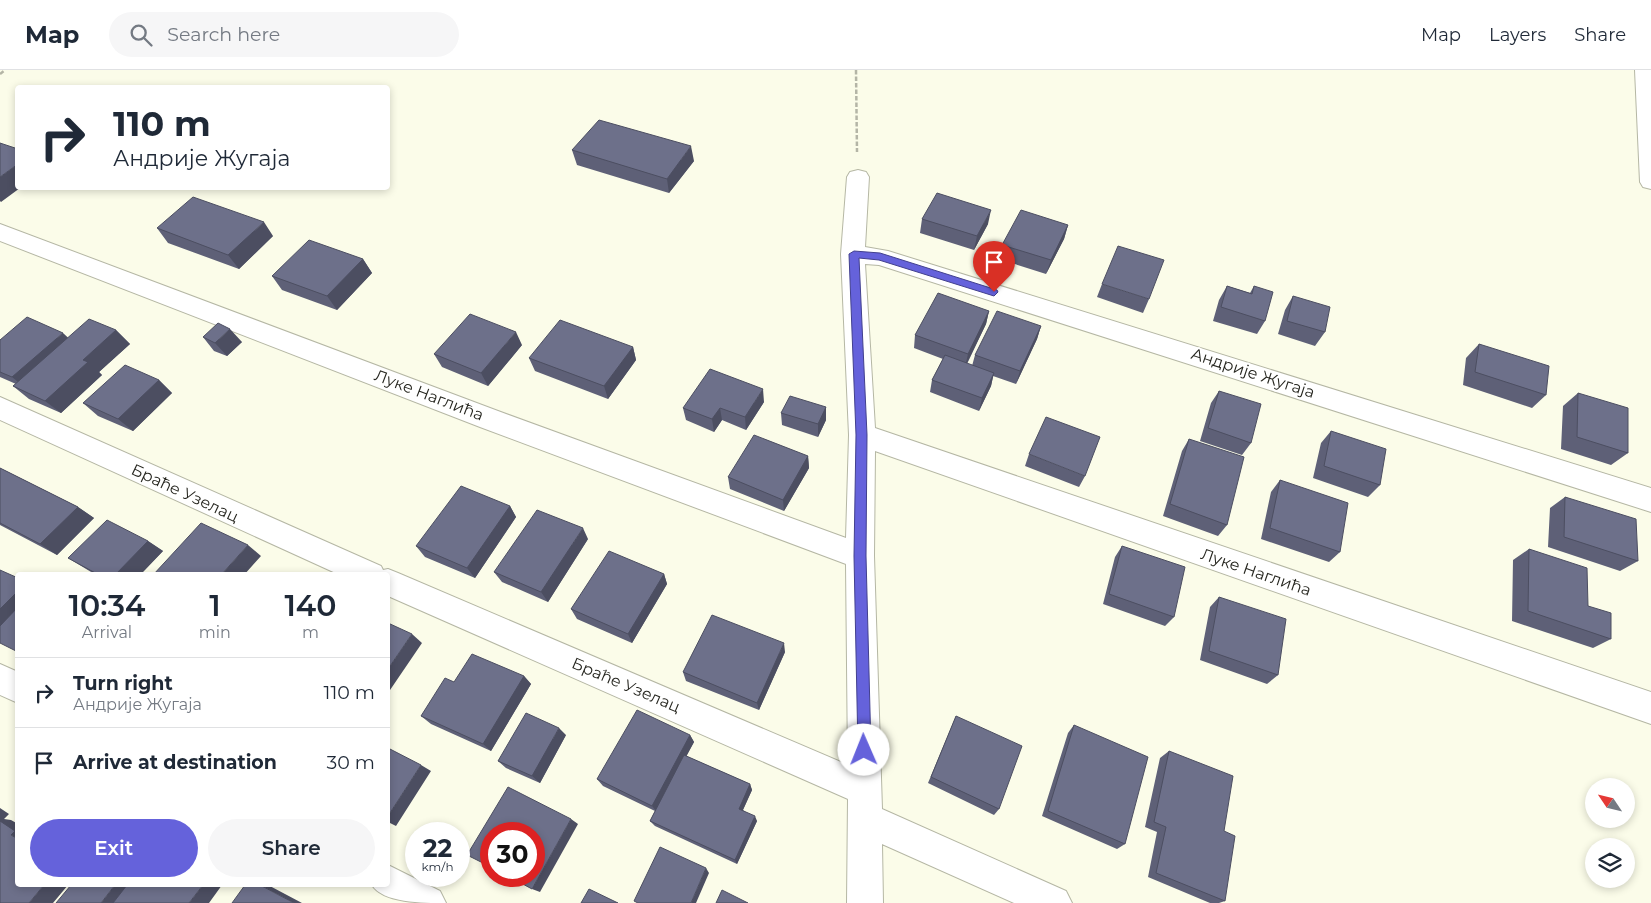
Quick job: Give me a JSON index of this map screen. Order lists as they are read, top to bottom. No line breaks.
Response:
{"streets":{"street":["Андрије Жугаја","Луке Наглића","Браће Узелац"]},"north":"top left","page":{"header":"Map","search":"Search here","nav":["Map","Layers","Share"],"turn":["110 m","Андрије Жугаја"],"eta":["10:34","Arrival","1","min","140","m"],"list":[{"name":"Turn right","note":"Андрије Жугаја","value":"110 m"},{"name":"Arrive at destination","value":"30 m"}],"buttons":["Exit","Share"],"speed":"22 km/h","limit":"30"}}
